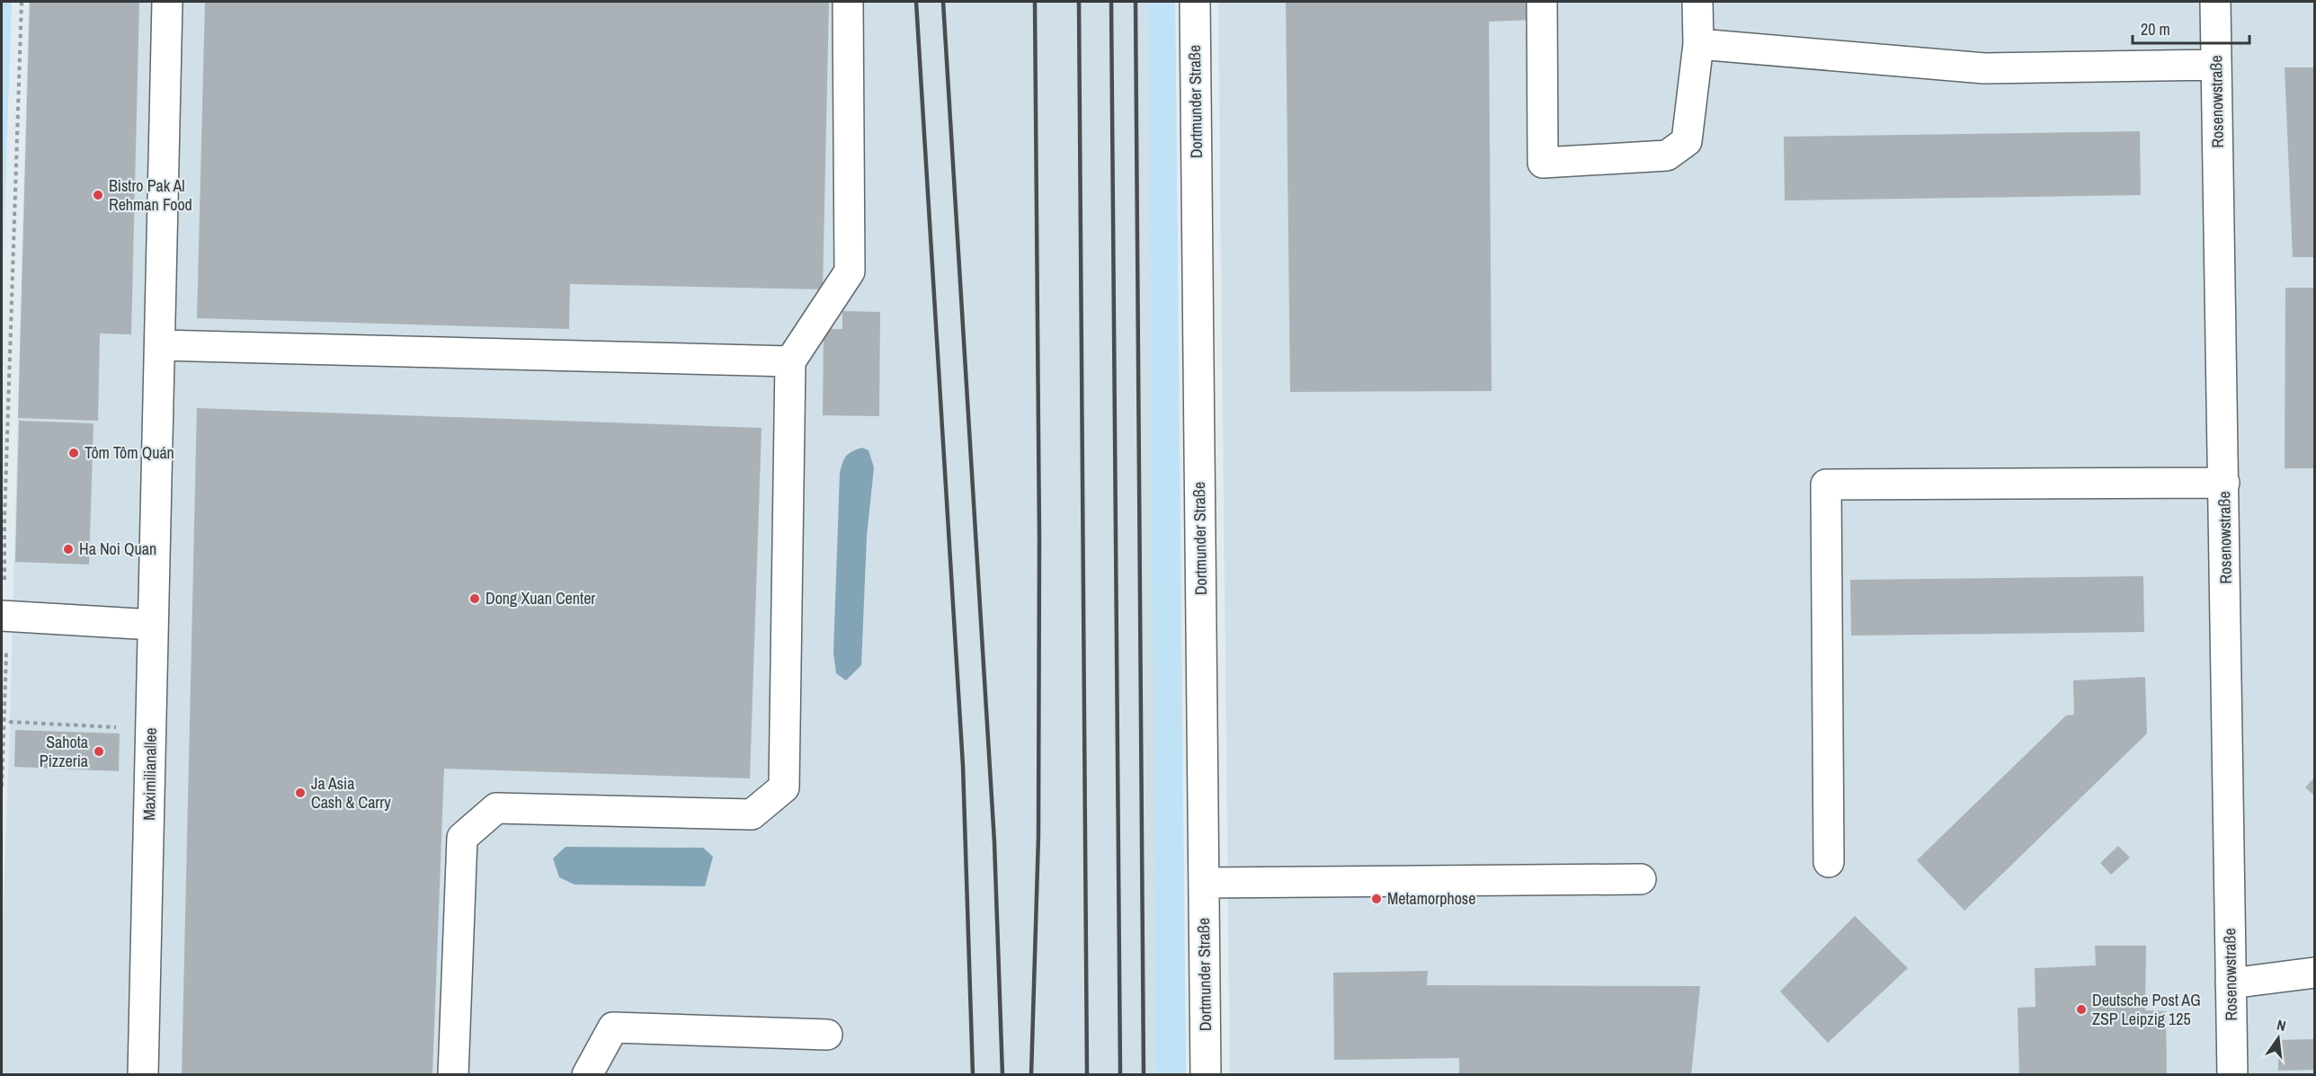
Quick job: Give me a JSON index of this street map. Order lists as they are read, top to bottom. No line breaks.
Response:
{"streets":{"street":["Dortmunder Straße","Rosenowstraße","Maximilianallee"]},"places":["Bistro Pak Al Rehman Food","Tôm Tôm Quán","Ha Noi Quan","Dong Xuan Center","Sahota Pizzeria","Ja Asia Cash & Carry","Metamorphose","Deutsche Post AG ZSP Leipzig 125"],"scale_bar":"20 m","north":"top"}
